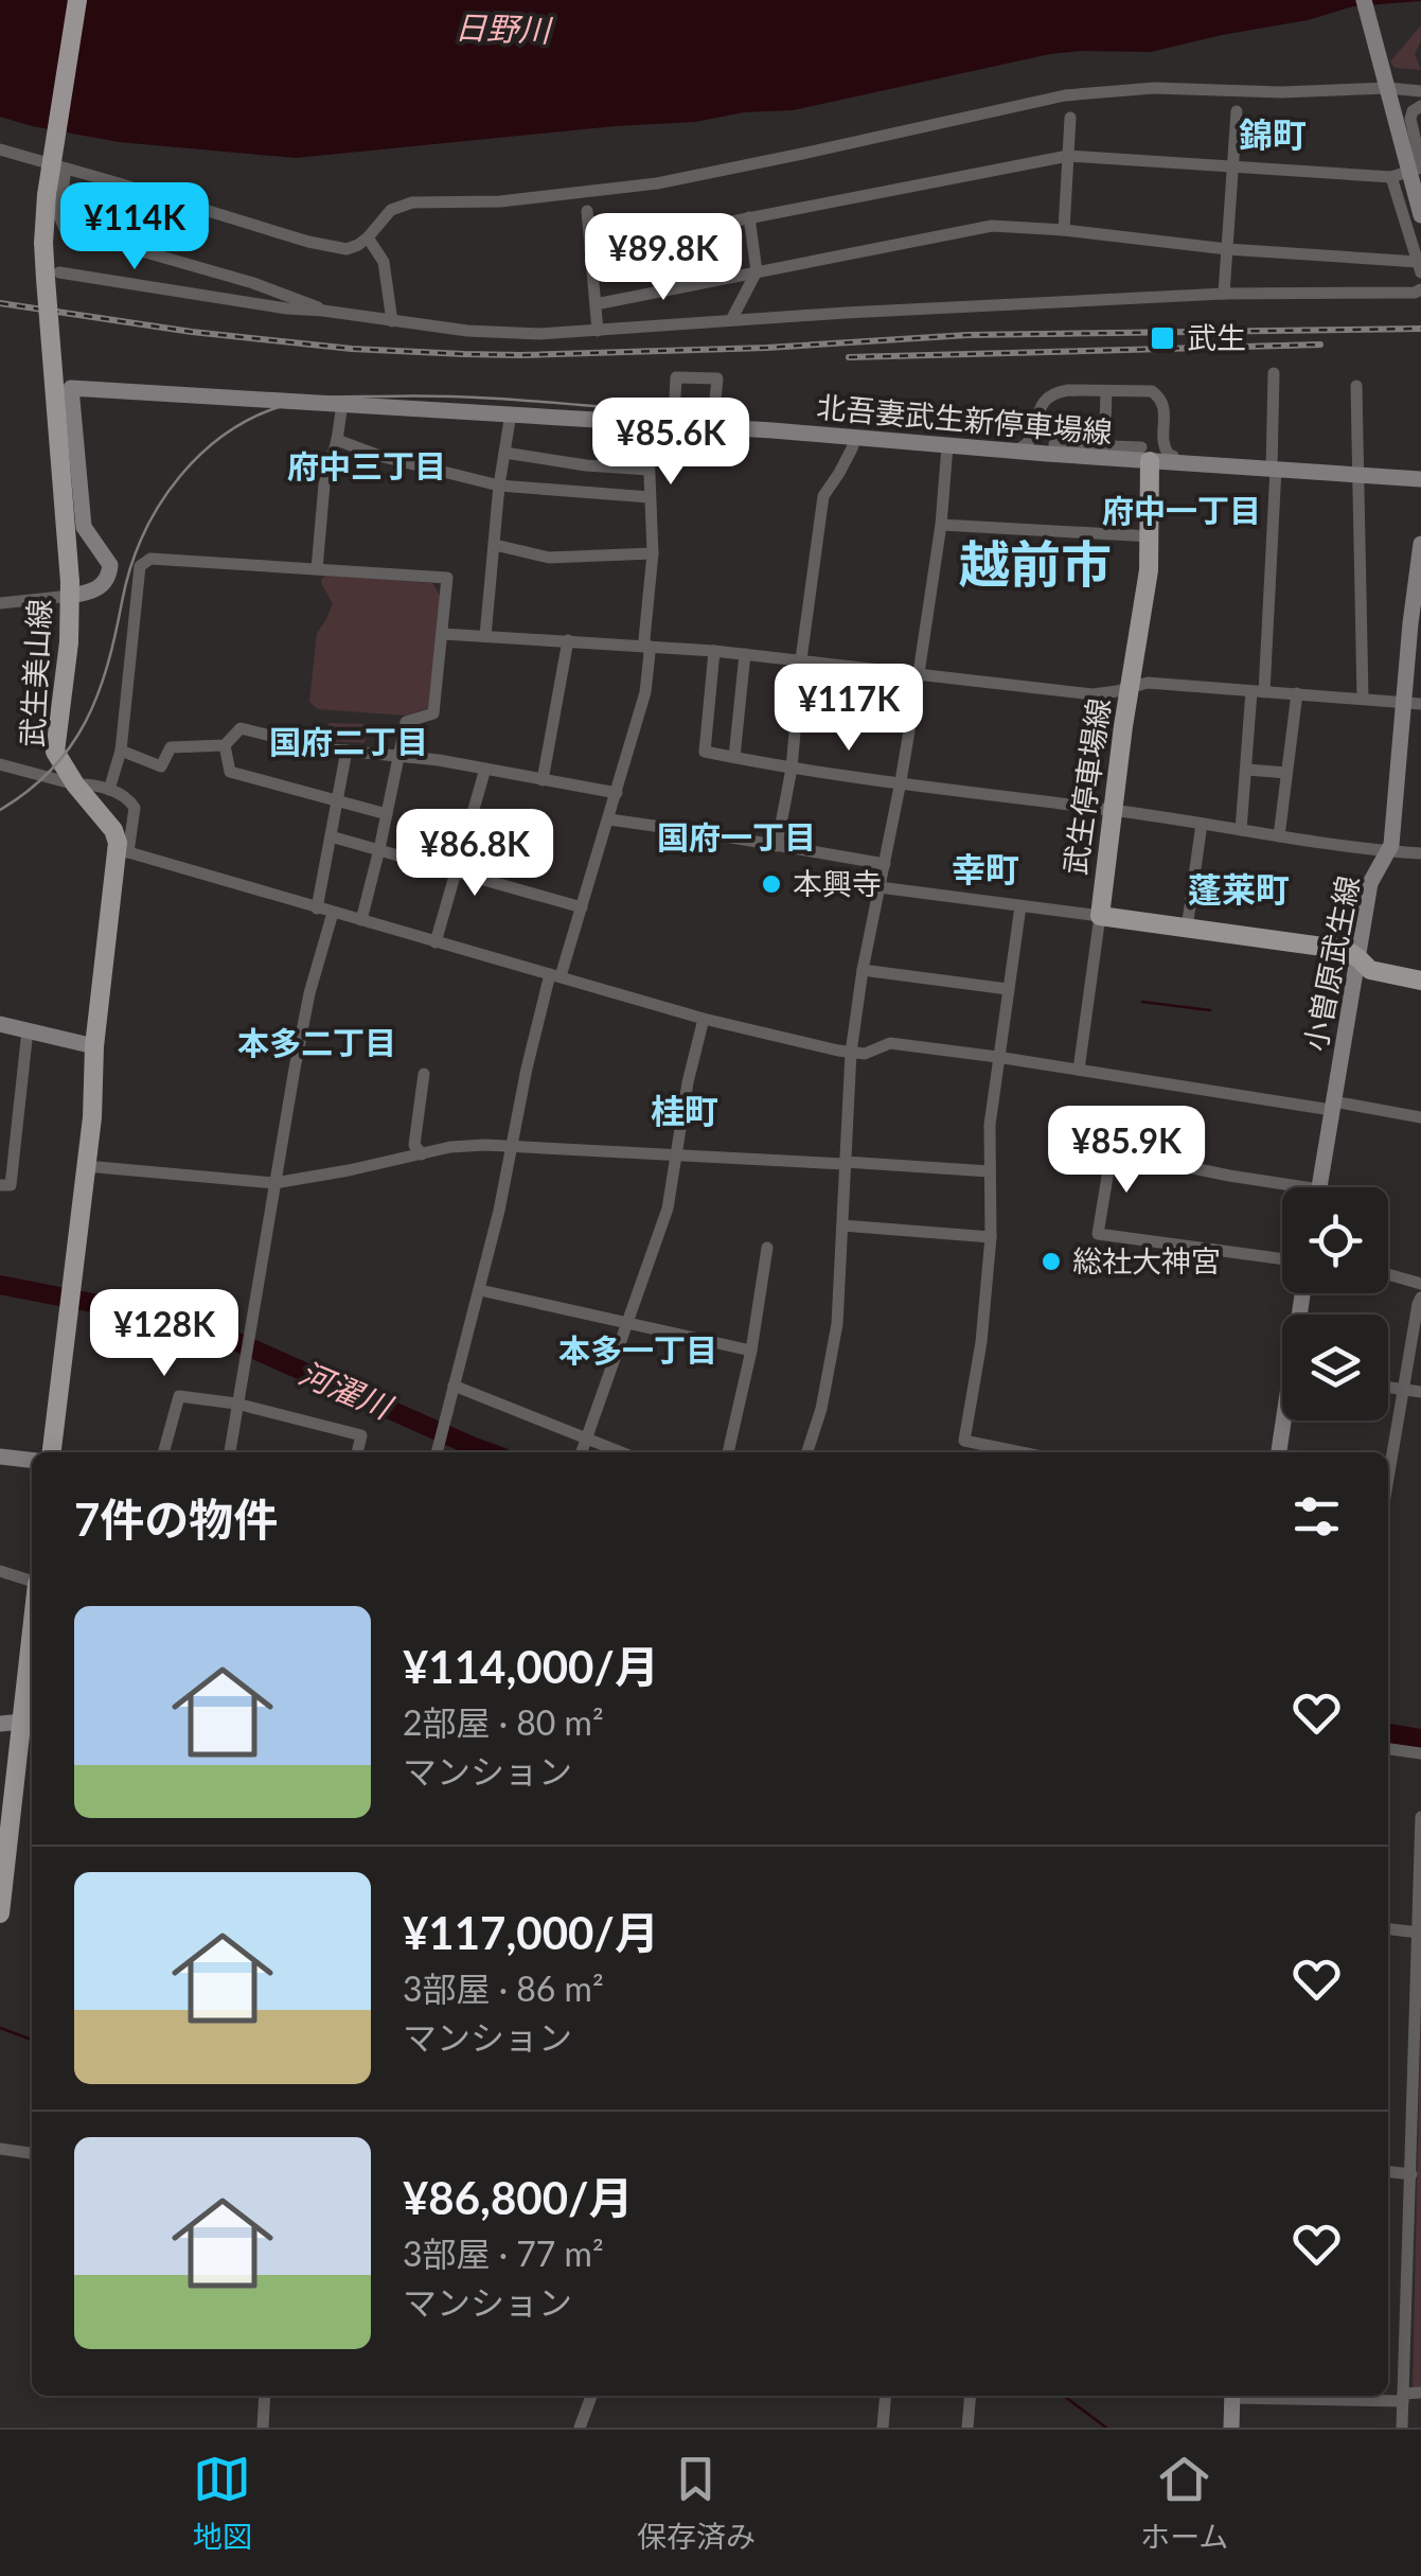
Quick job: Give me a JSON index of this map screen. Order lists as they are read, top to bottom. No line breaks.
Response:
{"streets":{"main road":["北吾妻武生新停車場線","武生美山線","武生停車場線","小曽原武生線"]},"crossings":[["北吾妻武生新停車場線","武生美山線"],["北吾妻武生新停車場線","武生停車場線"],["武生停車場線","小曽原武生線"]],"districts":["錦町","府中三丁目","府中一丁目","越前市","国府二丁目","国府一丁目","幸町","蓬莱町","本多二丁目","桂町","本多一丁目"],"water":["日野川","河濯川"],"places":{"transit":["武生"],"other":["本興寺","総社大神宮"]},"page":{"price":["¥114K","¥89.8K","¥85.6K","¥117K","¥86.8K","¥85.9K","¥128K"],"heading":"7件の物件","list":[{"name":"¥114,000/月","note":"2部屋 · 80 m² · マンション"},{"name":"¥117,000/月","note":"3部屋 · 86 m² · マンション"},{"name":"¥86,800/月","note":"3部屋 · 77 m² · マンション"}],"tabs":["地図","保存済み","ホーム"]}}
